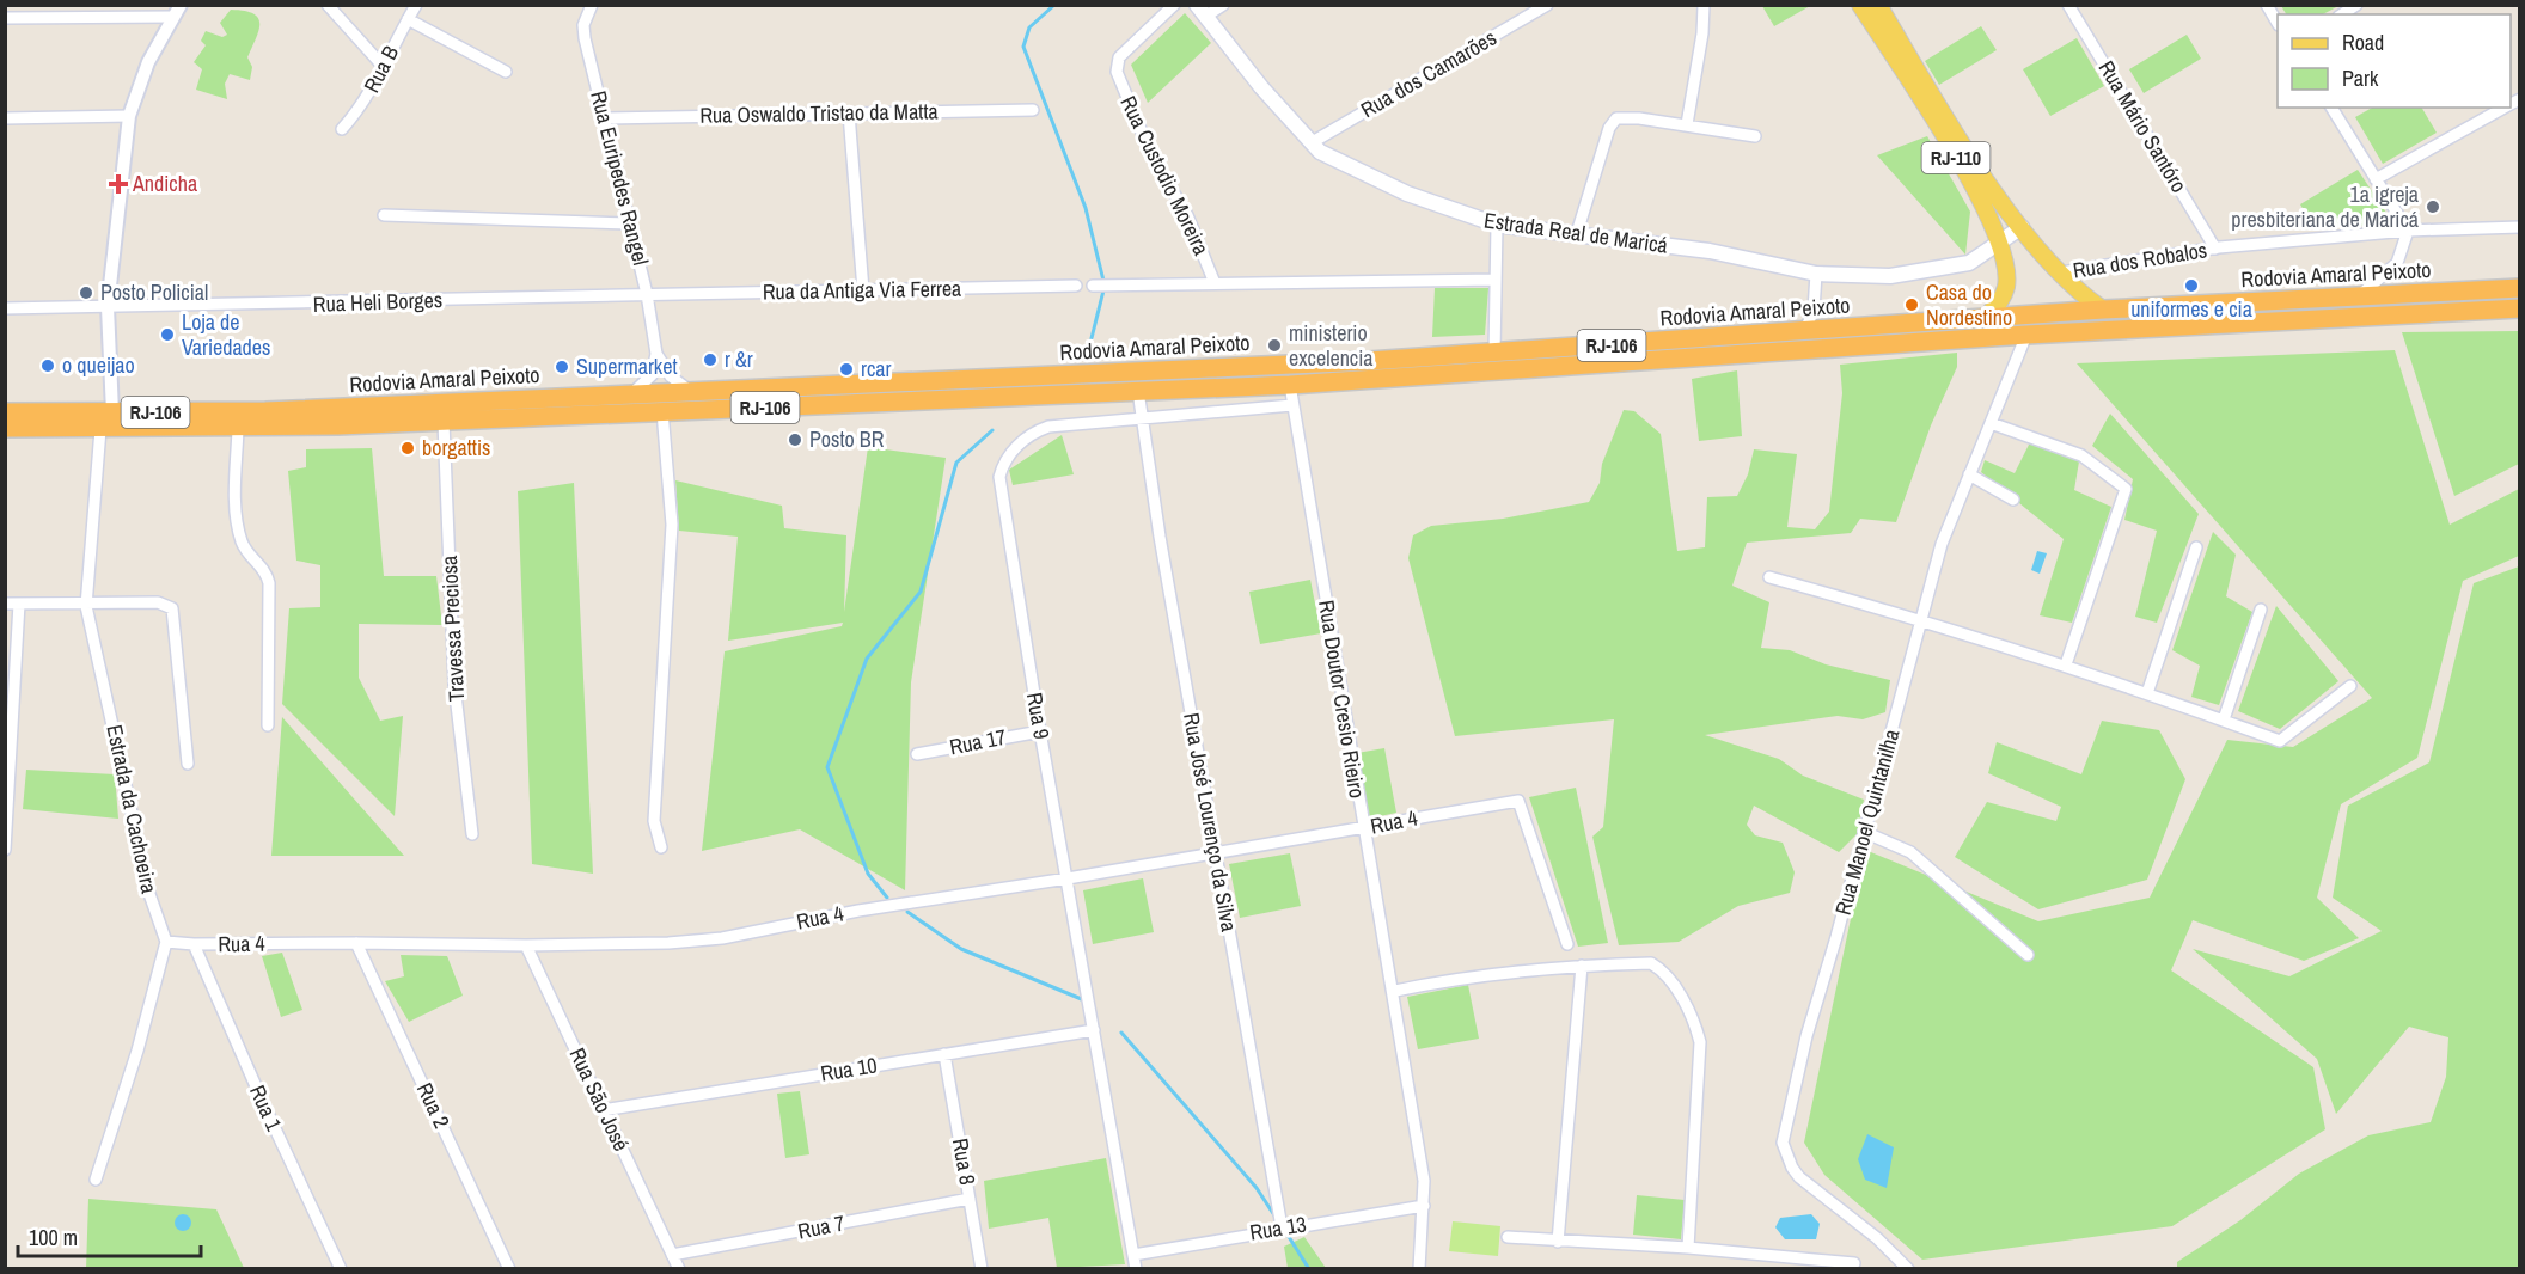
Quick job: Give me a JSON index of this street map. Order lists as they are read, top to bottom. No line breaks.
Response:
{"streets":{"highway":["Rodovia Amaral Peixoto","RJ-106"],"main road":["RJ-110","Estrada Real de Maricá"],"street":["Rua B","Rua dos Camarões","Rua Oswaldo Tristao da Matta","Rua Mário Santóro","Rua Custodio Moreira","Rua Euripedes Rangel","Rua dos Robalos","Rua da Antiga Via Ferrea","Rua Heli Borges","Travessa Preciosa","Rua Doutor Cresio Rieiro","Rua 9","Rua 17","Estrada da Cachoeira","Rua José Lourenço da Silva","Rua 4","Rua Manoel Quintanilha","Rua 10","Rua São José","Rua 2","Rua 1","Rua 8","Rua 7","Rua 13"]},"crossings":[["Rua dos Camarões","Estrada Real de Maricá"],["Rua Oswaldo Tristao da Matta","Rua Euripedes Rangel"],["Rua Mário Santóro","Rua dos Robalos"],["RJ-110","Estrada Real de Maricá"],["RJ-110","Rua dos Robalos"],["RJ-110","Rodovia Amaral Peixoto"],["Rua Euripedes Rangel","Rodovia Amaral Peixoto"],["Rua Euripedes Rangel","Rua da Antiga Via Ferrea"],["Rua Euripedes Rangel","Rua Heli Borges"],["Rodovia Amaral Peixoto","Travessa Preciosa"],["Rodovia Amaral Peixoto","Rua Doutor Cresio Rieiro"],["Rodovia Amaral Peixoto","Estrada da Cachoeira"],["Rodovia Amaral Peixoto","Rua José Lourenço da Silva"],["Rodovia Amaral Peixoto","Rua Manoel Quintanilha"],["Rua da Antiga Via Ferrea","Rua Heli Borges"],["Rua Doutor Cresio Rieiro","Rua 9"],["Rua Doutor Cresio Rieiro","Rua 4"],["Rua Doutor Cresio Rieiro","Rua 13"],["Rua 9","Rua 17"],["Rua 9","Rua José Lourenço da Silva"],["Rua 9","Rua 4"],["Rua 9","Rua 10"],["Rua 9","Rua 13"],["Estrada da Cachoeira","Rua 4"],["Rua José Lourenço da Silva","Rua 4"],["Rua José Lourenço da Silva","Rua 13"],["Rua 4","Rua São José"],["Rua 4","Rua 2"],["Rua 4","Rua 1"],["Rua 10","Rua São José"],["Rua 10","Rua 8"],["Rua São José","Rua 7"],["Rua 8","Rua 7"]],"places":{"health":["Andicha"],"other":["1a igreja presbiteriana de Maricá","uniformes e cia","Posto Policial","Casa do Nordestino","Loja de Variedades","ministerio excelencia","r &r","o queijao","Supermarket","rcar","Posto BR","borgattis"]},"legend":["Road","Park"],"scale_bar":"100 m"}
